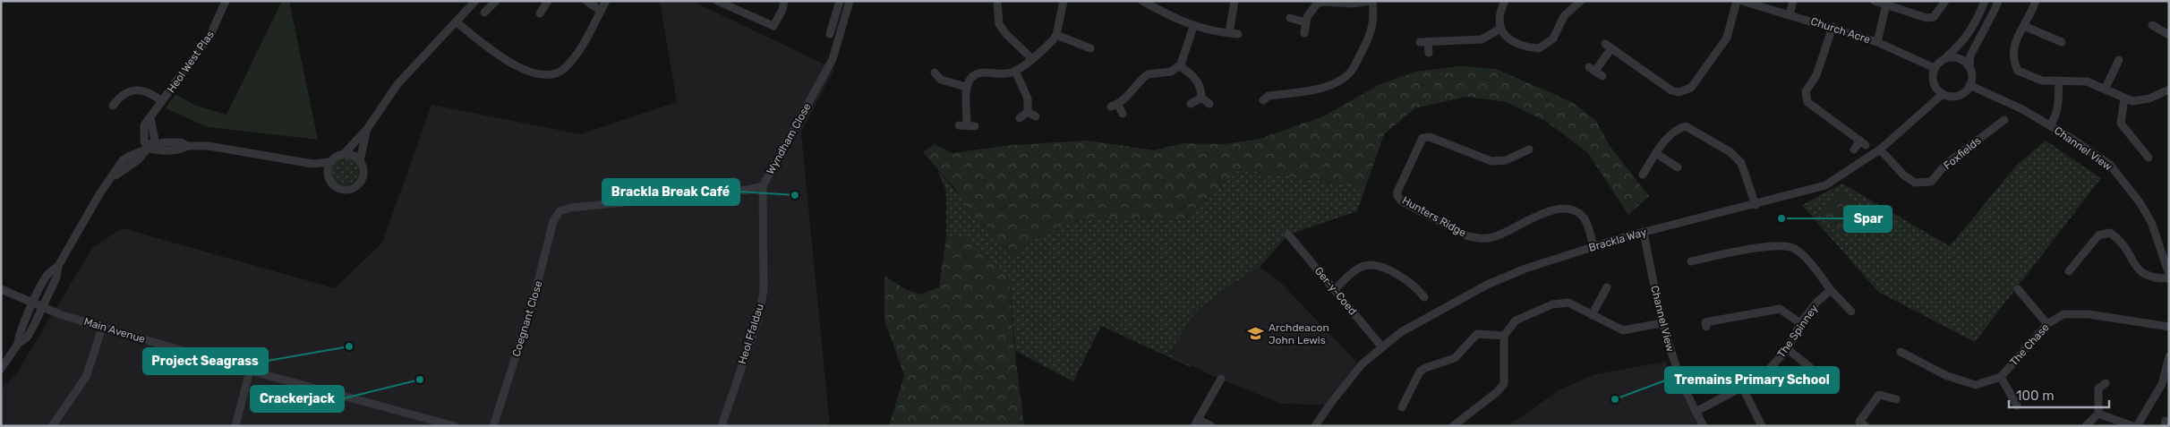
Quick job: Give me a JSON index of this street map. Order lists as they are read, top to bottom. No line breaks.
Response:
{"streets":{"street":["Church Acre","Heol West Plas","Wyndham Close","Channel View","Foxfields","Hunters Ridge","Brackla Way","Ger-y-Coed","Coegnant Close","Main Avenue","The Spinney","Heol Ffaldau","The Chase"]},"crossings":[["Church Acre","Channel View"],["Church Acre","Brackla Way"],["Wyndham Close","Coegnant Close"],["Wyndham Close","Heol Ffaldau"],["Channel View","Brackla Way"],["Channel View","The Spinney"],["Foxfields","Brackla Way"],["Hunters Ridge","Brackla Way"],["Brackla Way","Ger-y-Coed"]],"places":{"other":["Brackla Break Café","Spar","Project Seagrass","Crackerjack","Tremains Primary School"],"school or university":["Archdeacon John Lewis"]},"scale_bar":"100 m"}
